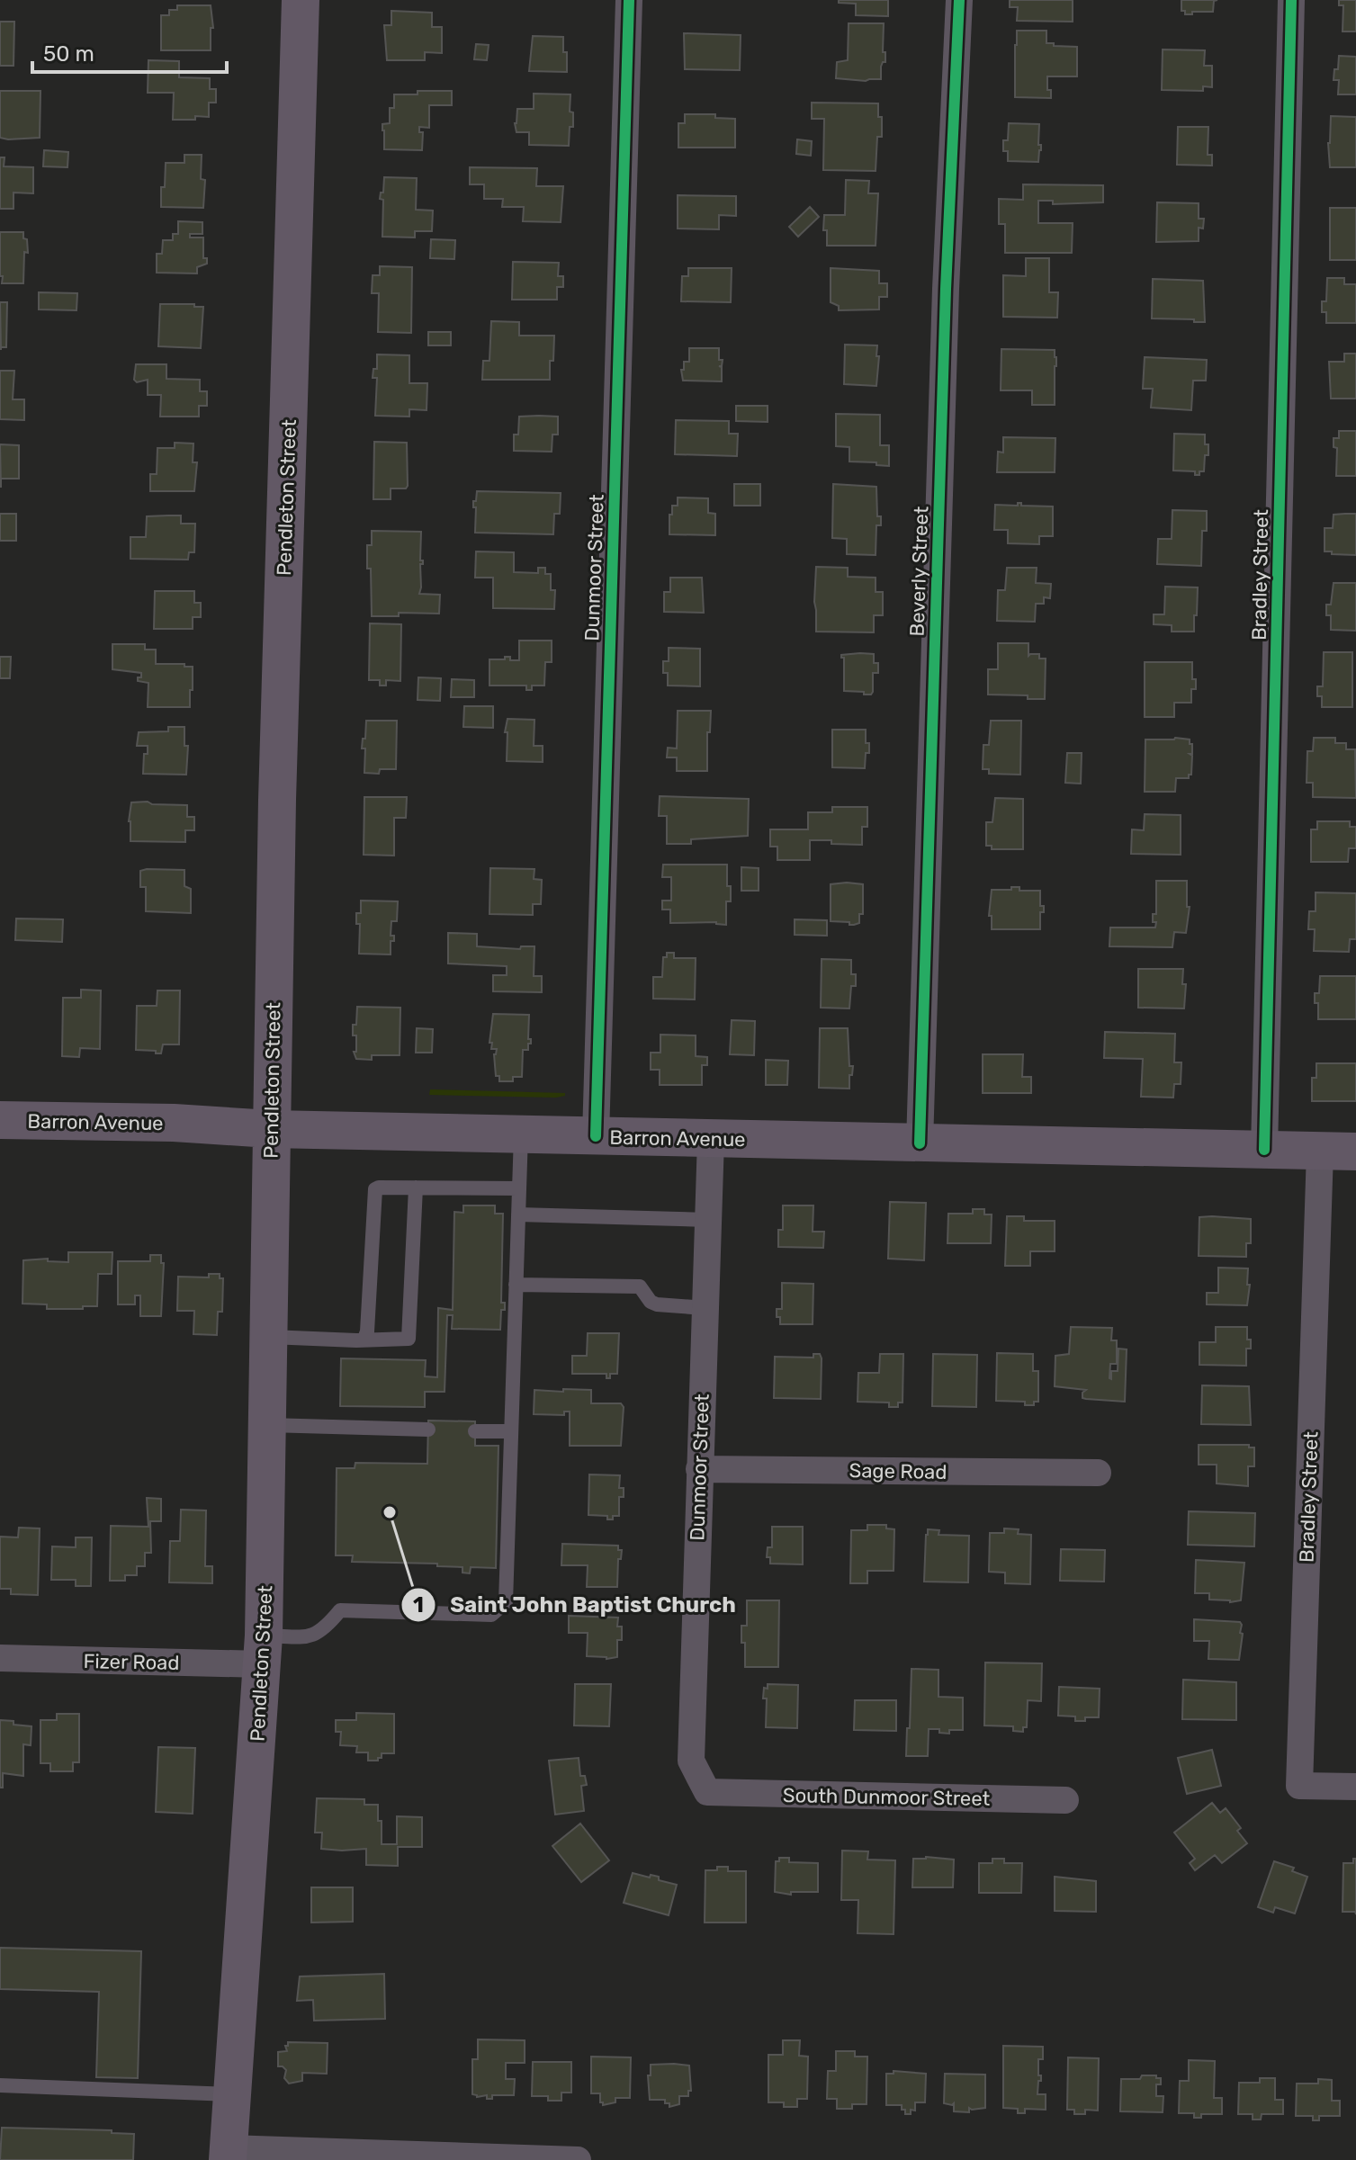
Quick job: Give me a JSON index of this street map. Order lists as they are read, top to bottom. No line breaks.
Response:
{"streets":{"main road":["Pendleton Street","Barron Avenue"],"street":["Dunmoor Street","Beverly Street","Bradley Street","Sage Road","Fizer Road","South Dunmoor Street"]},"crossings":[["Pendleton Street","Barron Avenue"],["Pendleton Street","Fizer Road"],["Dunmoor Street","Barron Avenue"],["Dunmoor Street","Sage Road"],["Dunmoor Street","South Dunmoor Street"],["Beverly Street","Barron Avenue"],["Bradley Street","Barron Avenue"]],"places":["Saint John Baptist Church"],"scale_bar":"50 m"}
